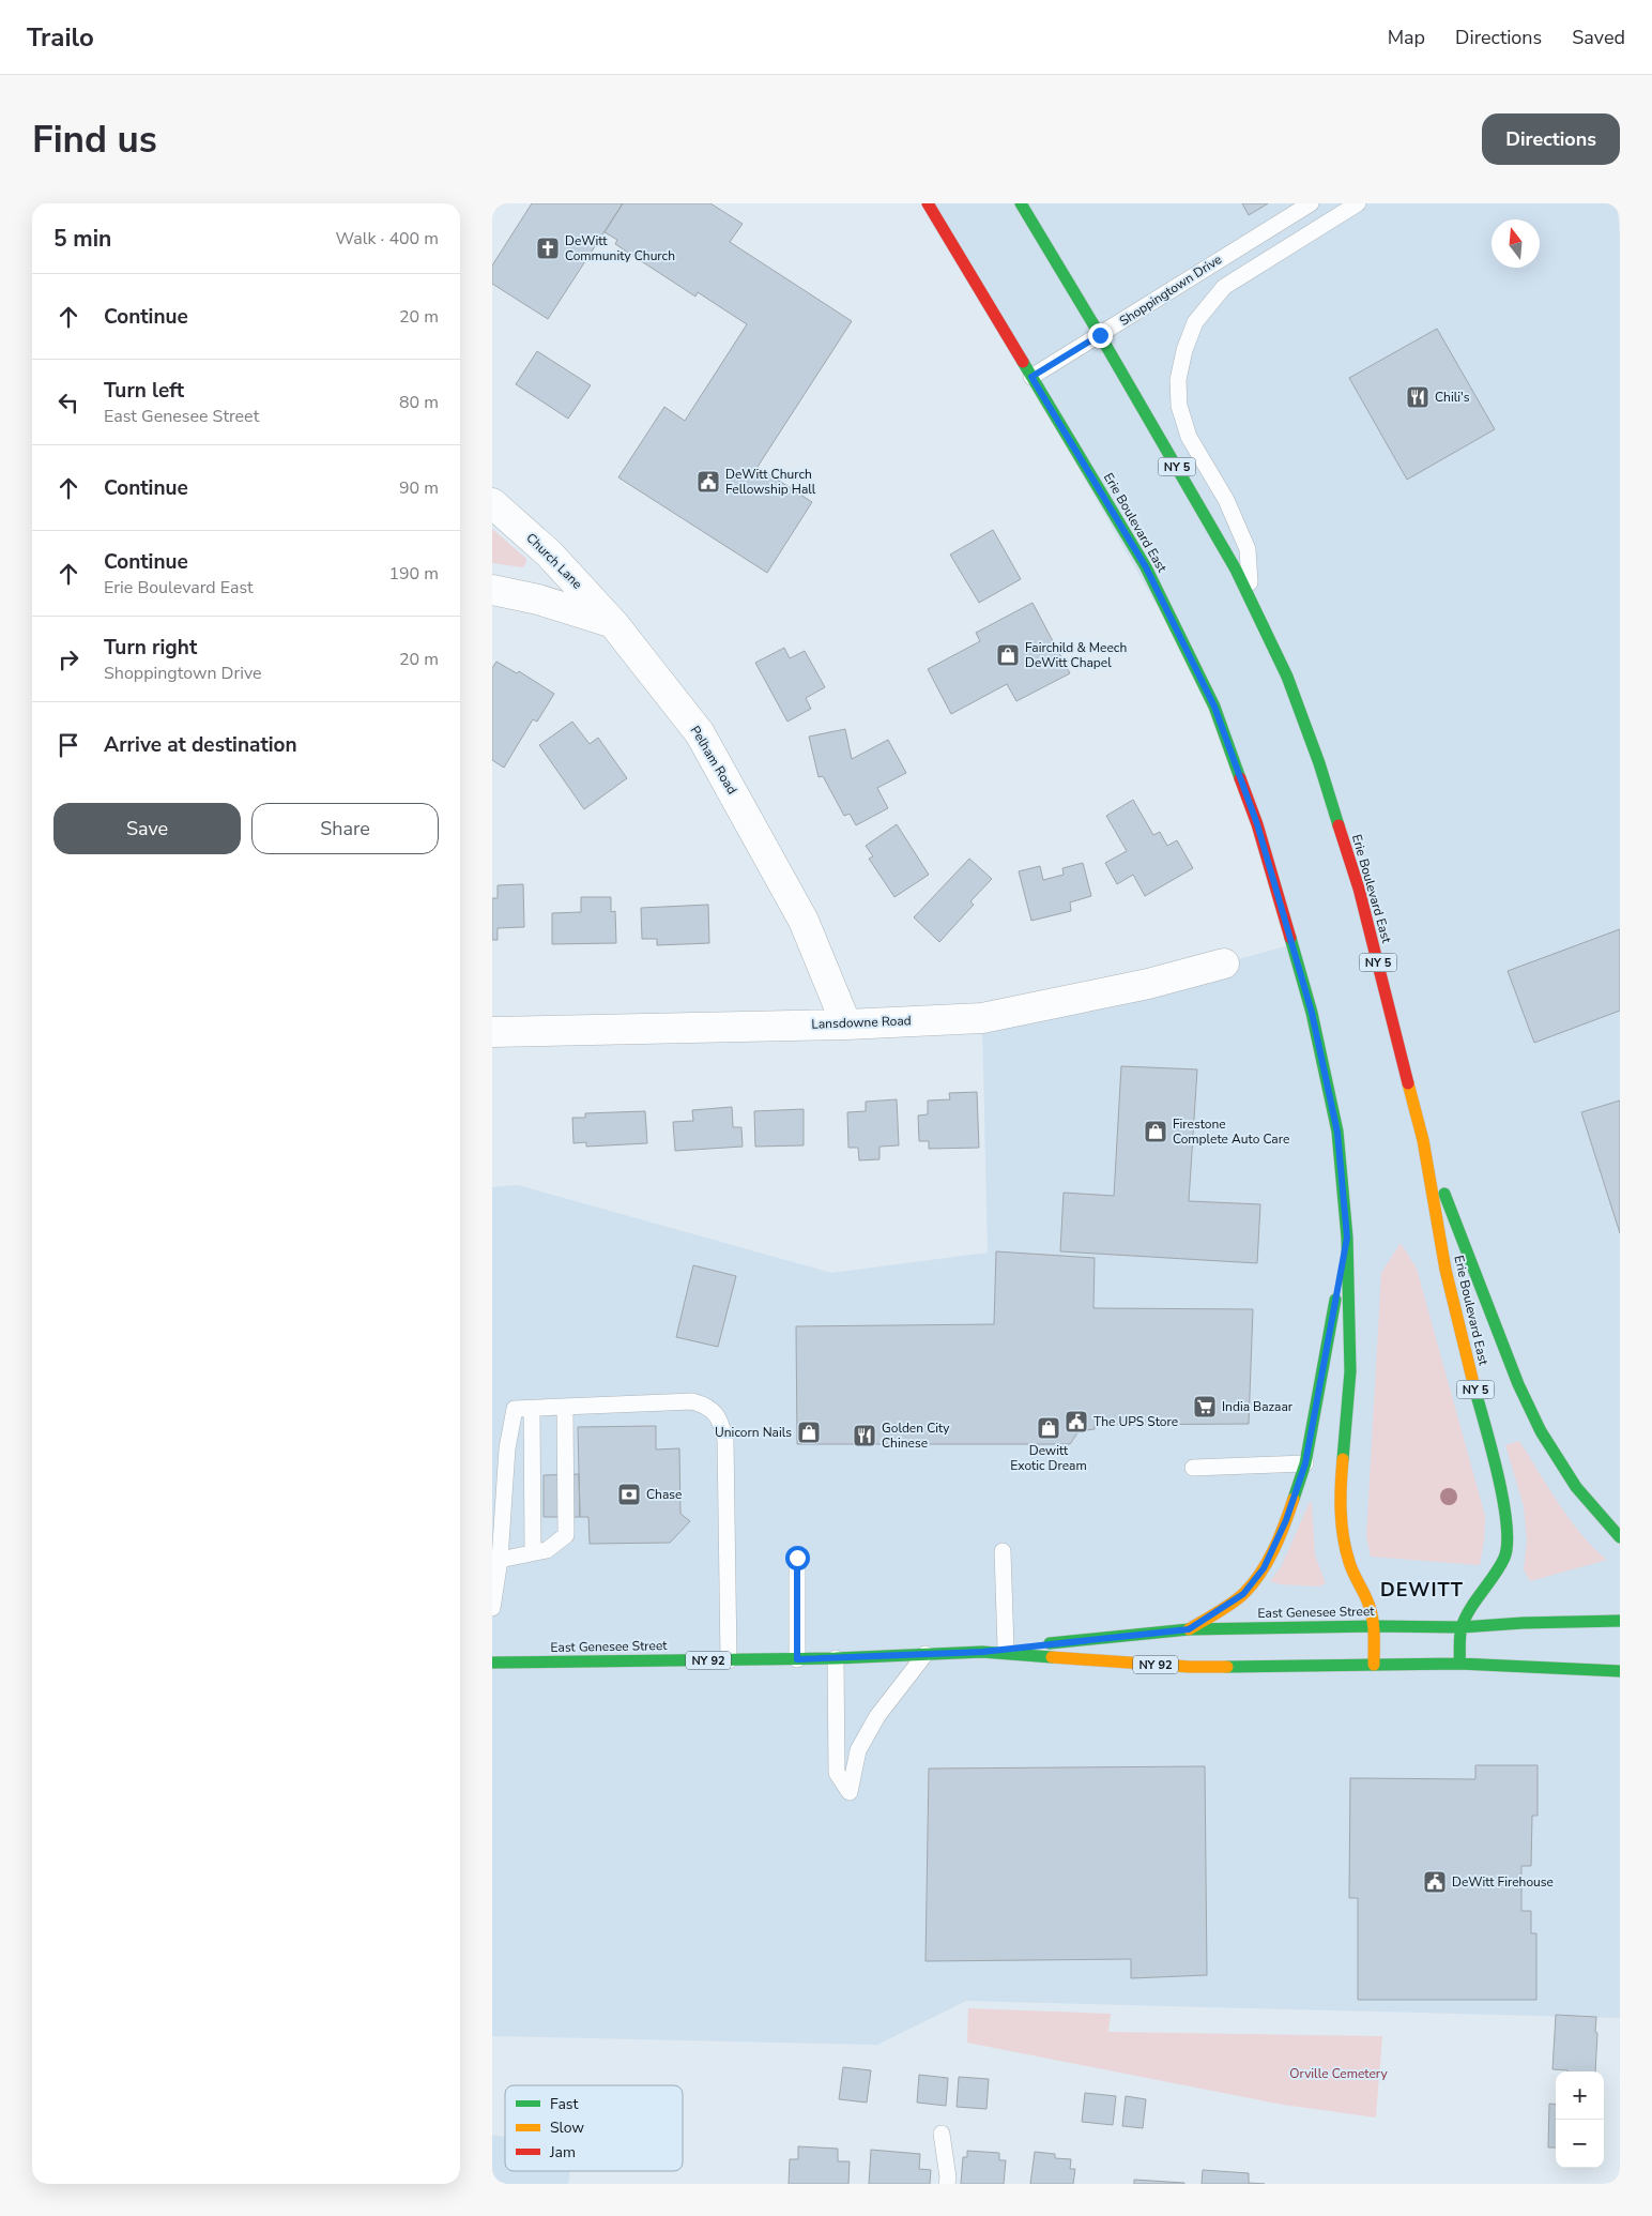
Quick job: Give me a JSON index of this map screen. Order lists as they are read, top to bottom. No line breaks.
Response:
{"streets":{"main road":["NY 5","Erie Boulevard East","East Genesee Street","NY 92"],"street":["Church Lane","Pelham Road","Lansdowne Road"],"lane":["Shoppingtown Drive"]},"crossings":[["Shoppingtown Drive","Erie Boulevard East"],["NY 5","Erie Boulevard East"],["Erie Boulevard East","East Genesee Street"],["Church Lane","Pelham Road"],["Pelham Road","Lansdowne Road"]],"districts":["DEWITT"],"parks":["Orville Cemetery"],"places":{"church":["DeWitt Community Church"],"restaurant":["Chili's","Golden City Chinese"],"public building":["DeWitt Church Fellowship Hall","The UPS Store","DeWitt Firehouse"],"shop":["Fairchild & Meech DeWitt Chapel","Firestone Complete Auto Care","Dewitt Exotic Dream","Unicorn Nails"],"supermarket":["India Bazaar"],"bank":["Chase"]},"legend":["Fast","Slow","Jam"],"north":"top","page":{"header":"Trailo","nav":["Map","Directions","Saved"],"buttons":["Directions",["Save","Share"]],"title":"Find us","heading":["5 min","Walk · 400 m"],"list":[["Continue","20 m"],["Turn left","East Genesee Street","80 m"],["Continue","90 m"],["Continue","Erie Boulevard East","190 m"],["Turn right","Shoppingtown Drive","20 m"],"Arrive at destination"],"map_buttons":["+","−"]}}
